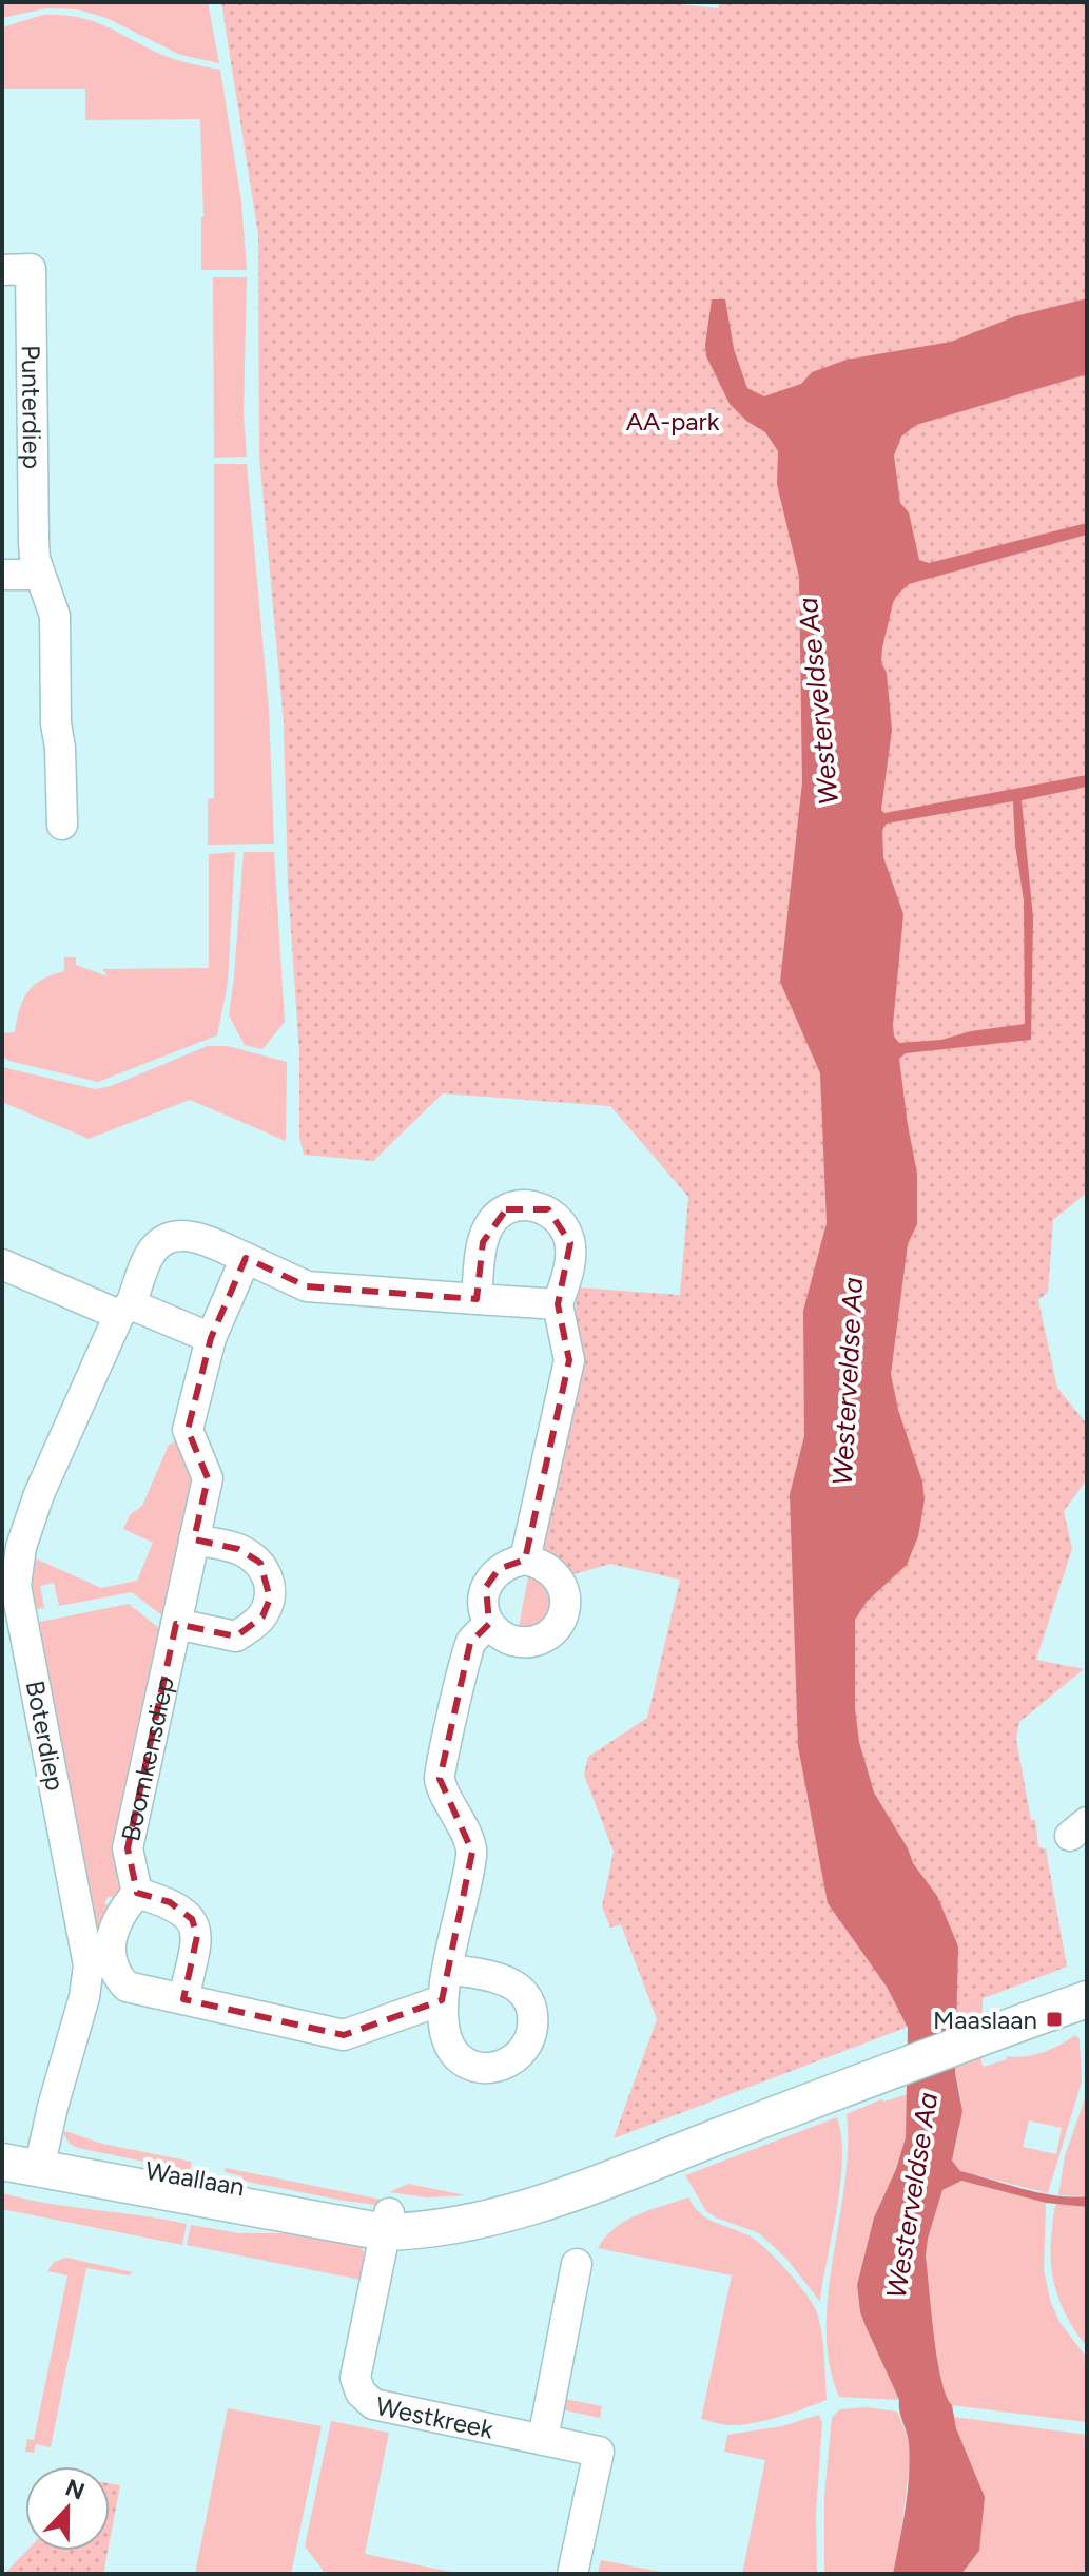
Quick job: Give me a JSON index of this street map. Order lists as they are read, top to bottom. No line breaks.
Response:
{"streets":{"street":["Punterdiep","Boterdiep","Boomkensdiep","Waallaan","Westkreek"]},"crossings":[["Boterdiep","Boomkensdiep"],["Boterdiep","Waallaan"],["Waallaan","Westkreek"]],"water":["Westerveldse Aa"],"parks":["AA-park"],"places":{"transit":["Maaslaan"]},"north":"top"}
